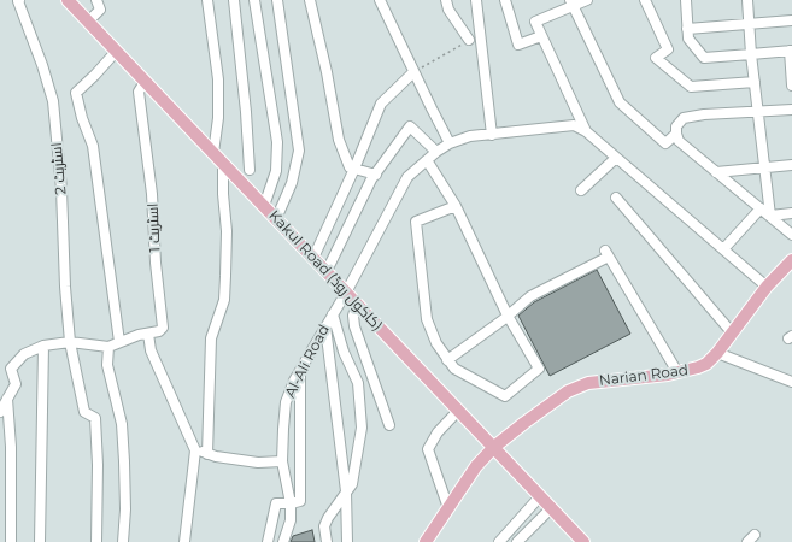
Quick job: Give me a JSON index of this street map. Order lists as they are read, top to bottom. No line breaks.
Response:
{"streets":{"main road":["Kakul Road (کاکول روڈ)","Narian Road"],"street":["اسٹریٹ 2","اسٹریٹ 1","Al-Ali Road"]},"crossings":[["اسٹریٹ 1","Kakul Road (کاکول روڈ)"],["Kakul Road (کاکول روڈ)","Al-Ali Road"],["Kakul Road (کاکول روڈ)","Narian Road"]]}
